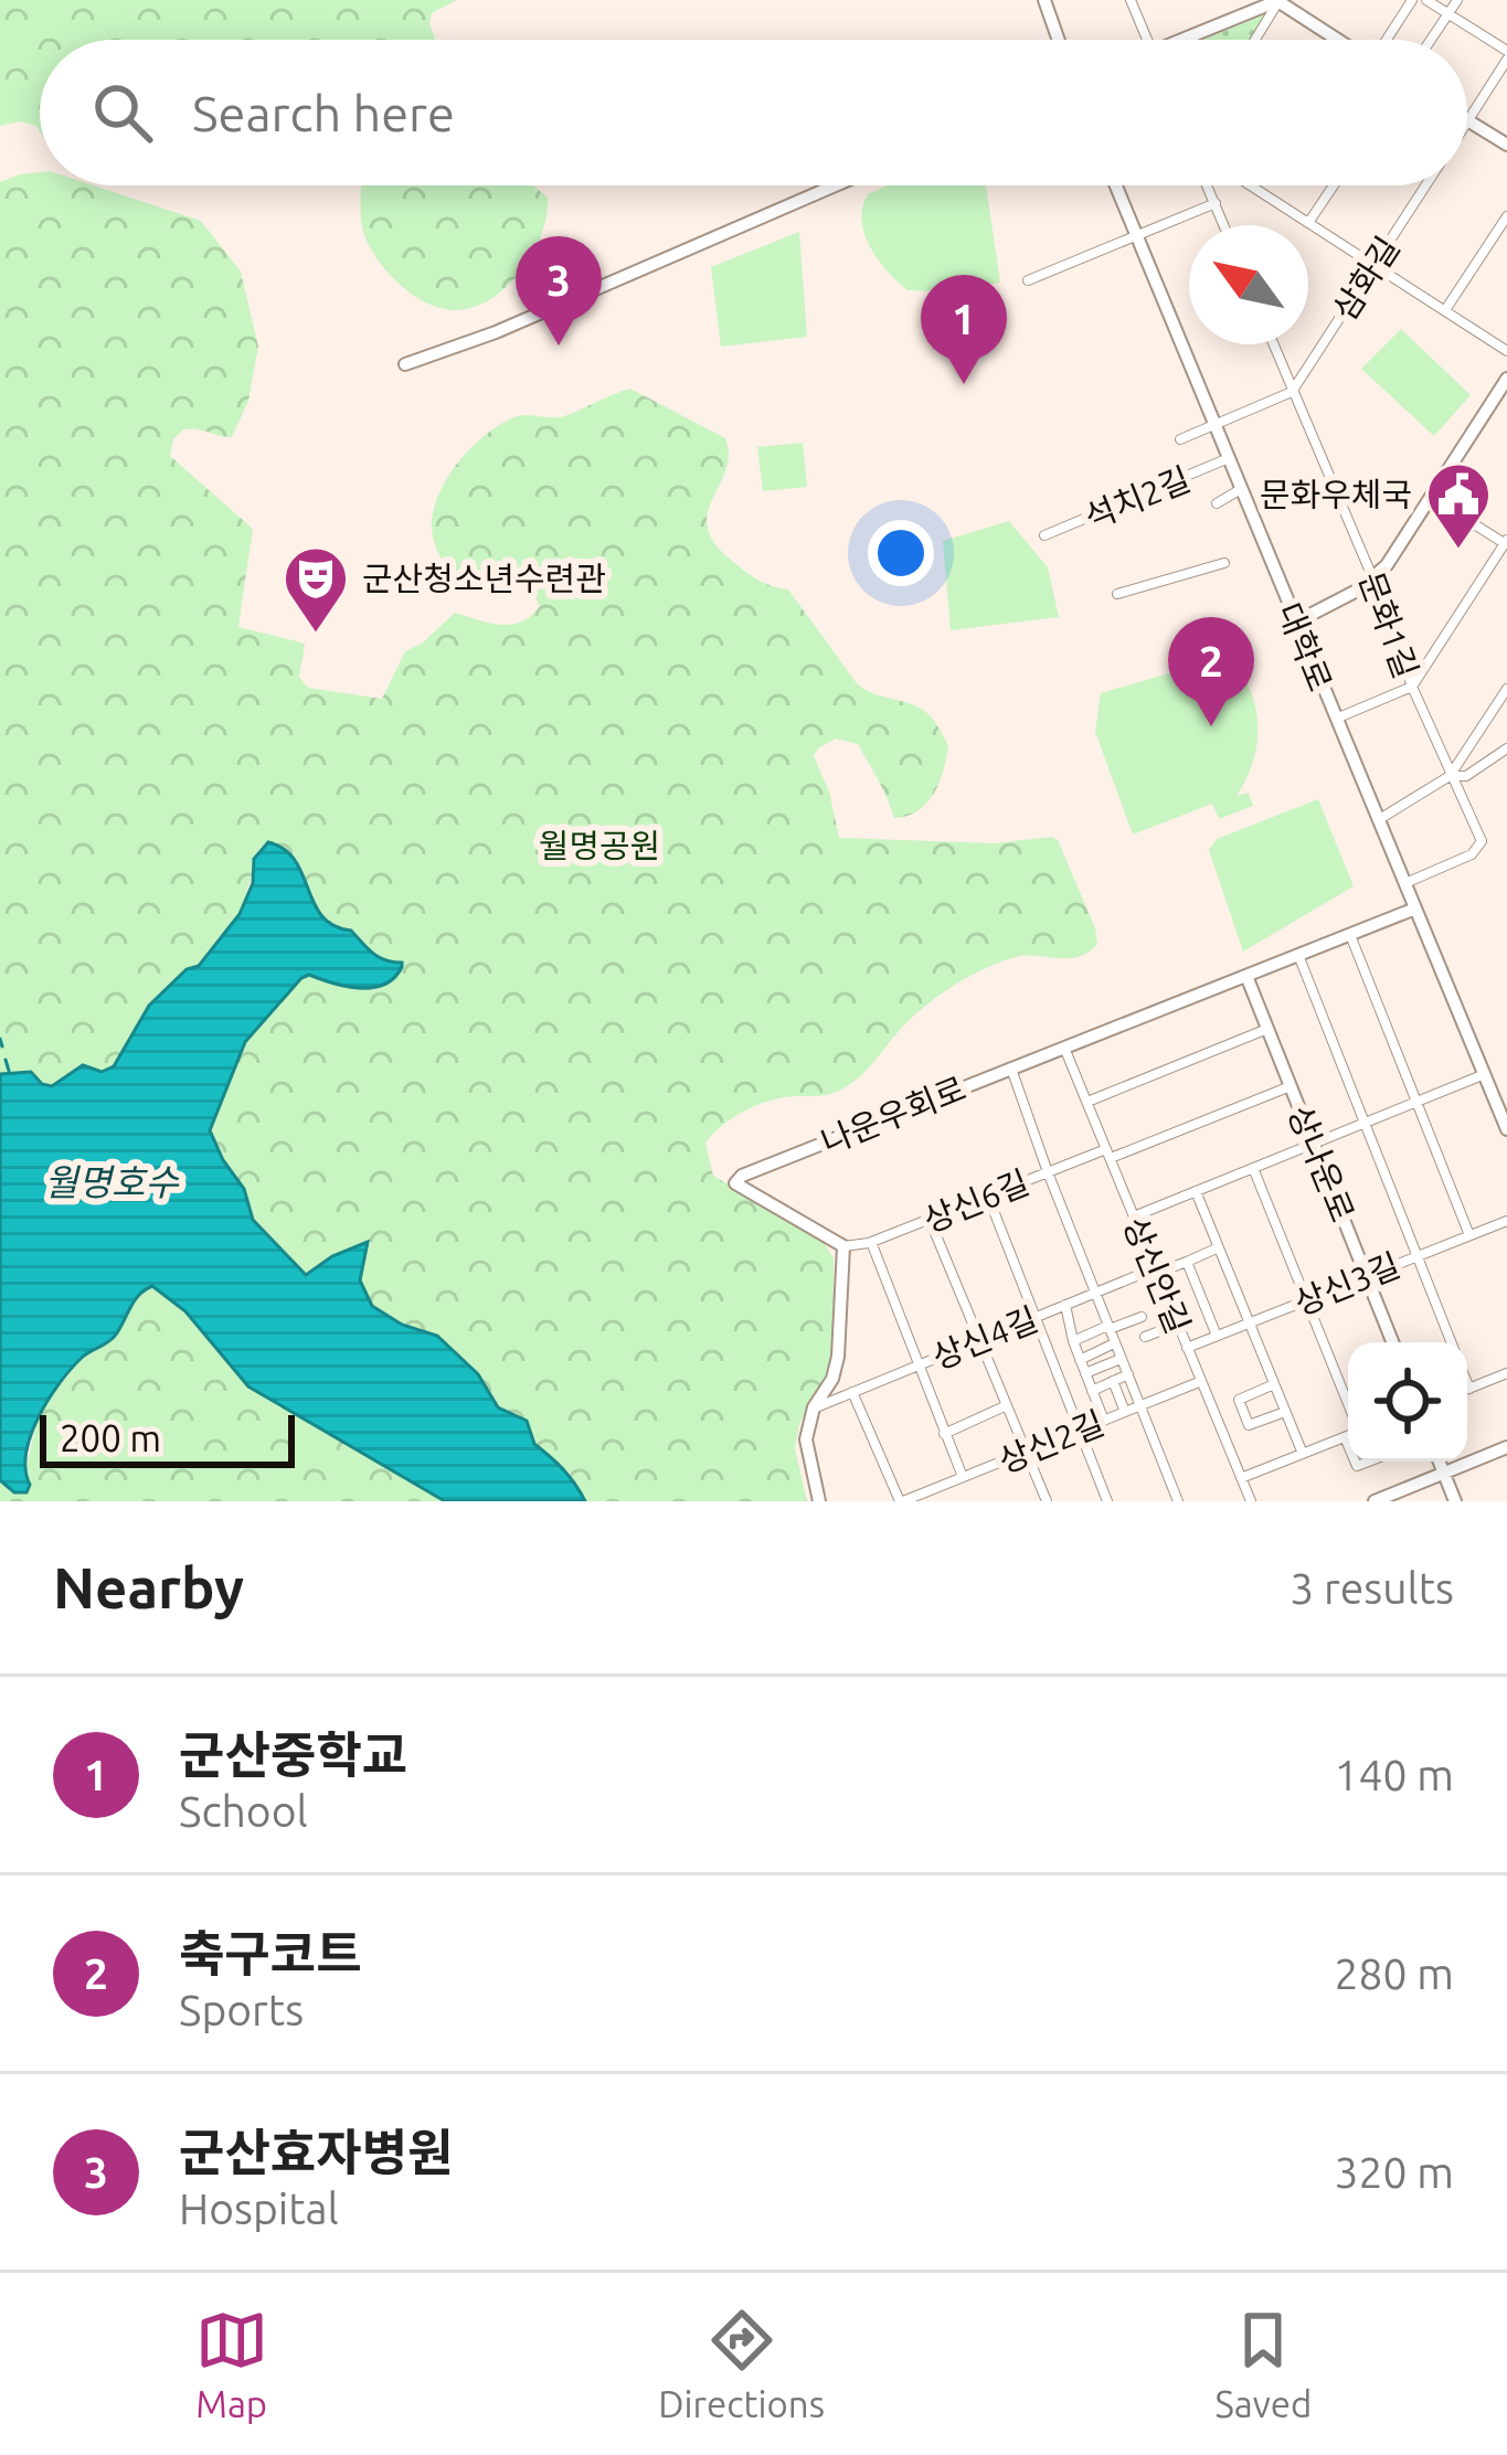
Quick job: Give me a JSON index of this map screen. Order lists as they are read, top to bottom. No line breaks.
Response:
{"streets":{"street":["삼화길","석치2길","문화1길","대학로","나운우회로","상나운로","상신6길","상신안길","상신3길","상신4길","상신2길"]},"crossings":[["삼화길","문화1길"],["석치2길","대학로"],["문화1길","대학로"],["대학로","나운우회로"],["나운우회로","상나운로"],["나운우회로","상신6길"],["나운우회로","상신안길"],["상나운로","상신6길"],["상나운로","상신3길"],["상신6길","상신안길"],["상신안길","상신3길"],["상신안길","상신4길"],["상신안길","상신2길"]],"water":["월명호수"],"parks":["월명공원"],"places":{"public building":["문화우체국"],"theatre":["군산청소년수련관"]},"scale_bar":"200 m","north":"top left","page":{"search":"Search here","pins":["3","1","2"],"scale":"200 m","heading":["Nearby","3 results"],"list":[{"mark":"1","name":"군산중학교","note":"School","value":"140 m"},{"mark":"2","name":"축구코트","note":"Sports","value":"280 m"},{"mark":"3","name":"군산효자병원","note":"Hospital","value":"320 m"}],"nav":["Map","Directions","Saved"]}}
